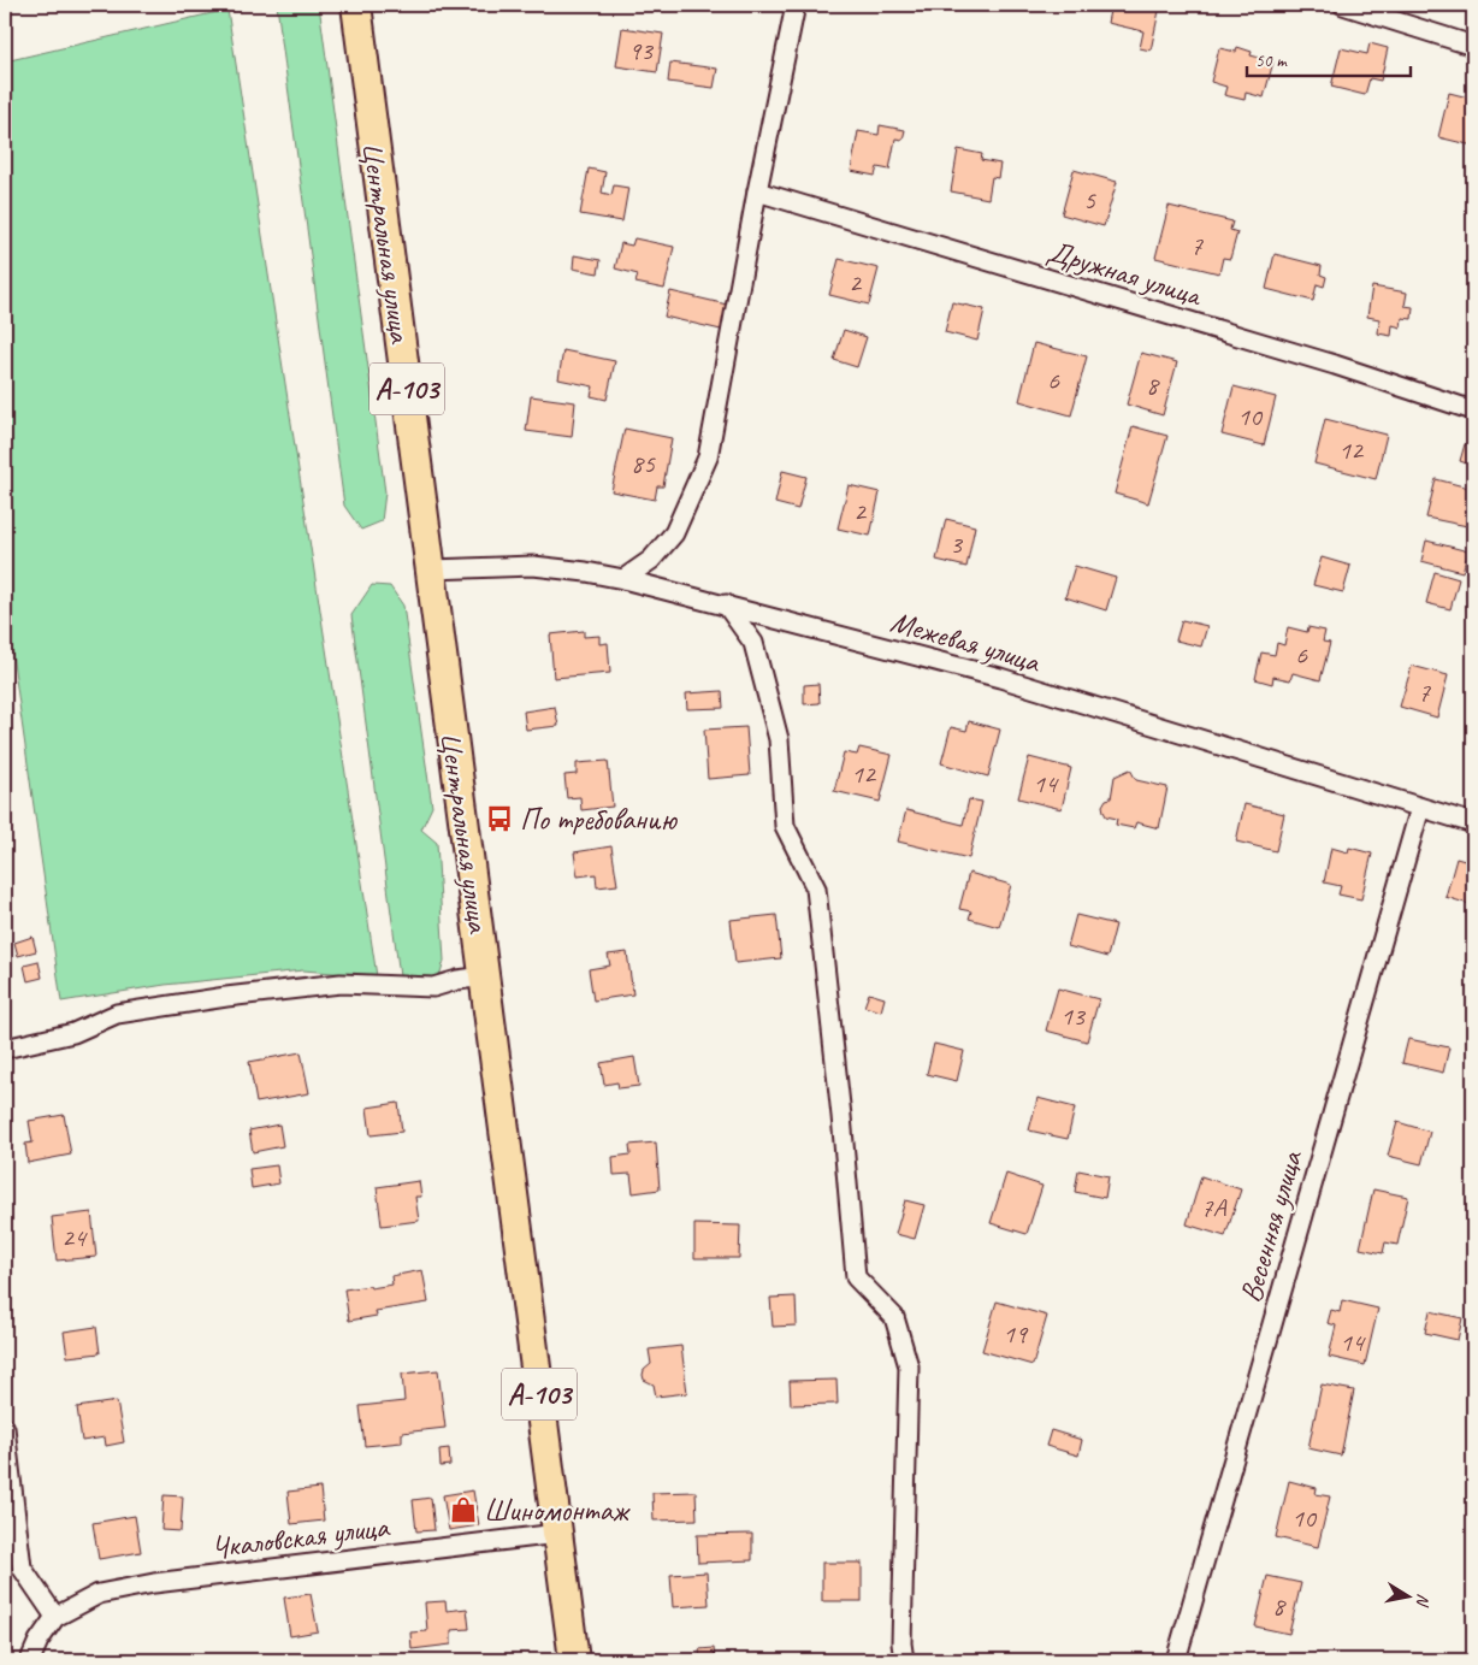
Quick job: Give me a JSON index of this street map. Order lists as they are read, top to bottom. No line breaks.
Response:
{"streets":{"main road":["Центральная улица","А-103"],"street":["Дружная улица","Межевая улица","Весенняя улица","Чкаловская улица"]},"crossings":[["Центральная улица","Межевая улица"],["Центральная улица","Чкаловская улица"],["Межевая улица","Весенняя улица"]],"places":{"bus stop":["По требованию"],"shop":["Шиномонтаж"]},"house_numbers":["93","5","7","2","6","8","10","12","85","2","3","6","7","12","14","13","7А","24","19","14","10","8"],"scale_bar":"50 m","north":"right"}
